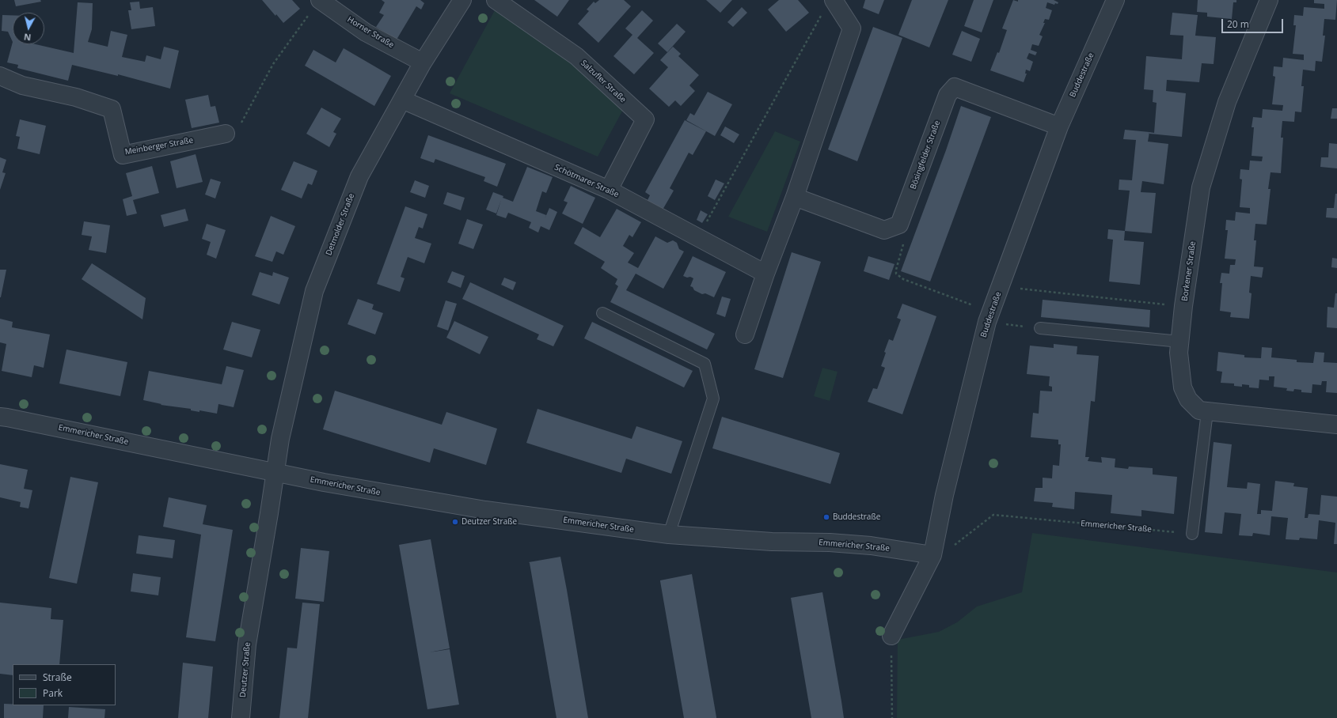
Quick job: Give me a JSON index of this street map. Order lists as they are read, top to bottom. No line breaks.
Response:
{"streets":{"street":["Horner Straße","Buddestraße","Salzufler Straße","Meinberger Straße","Bösingfelder Straße","Schötmarer Straße","Detmolder Straße","Borkener Straße","Emmericher Straße","Deutzer Straße"]},"crossings":[["Horner Straße","Detmolder Straße"],["Buddestraße","Bösingfelder Straße"],["Buddestraße","Emmericher Straße"],["Salzufler Straße","Schötmarer Straße"],["Schötmarer Straße","Detmolder Straße"],["Detmolder Straße","Emmericher Straße"],["Detmolder Straße","Deutzer Straße"],["Emmericher Straße","Deutzer Straße"]],"places":["Buddestraße","Deutzer Straße"],"legend":["Straße","Park"],"scale_bar":"20 m","north":"bottom"}
